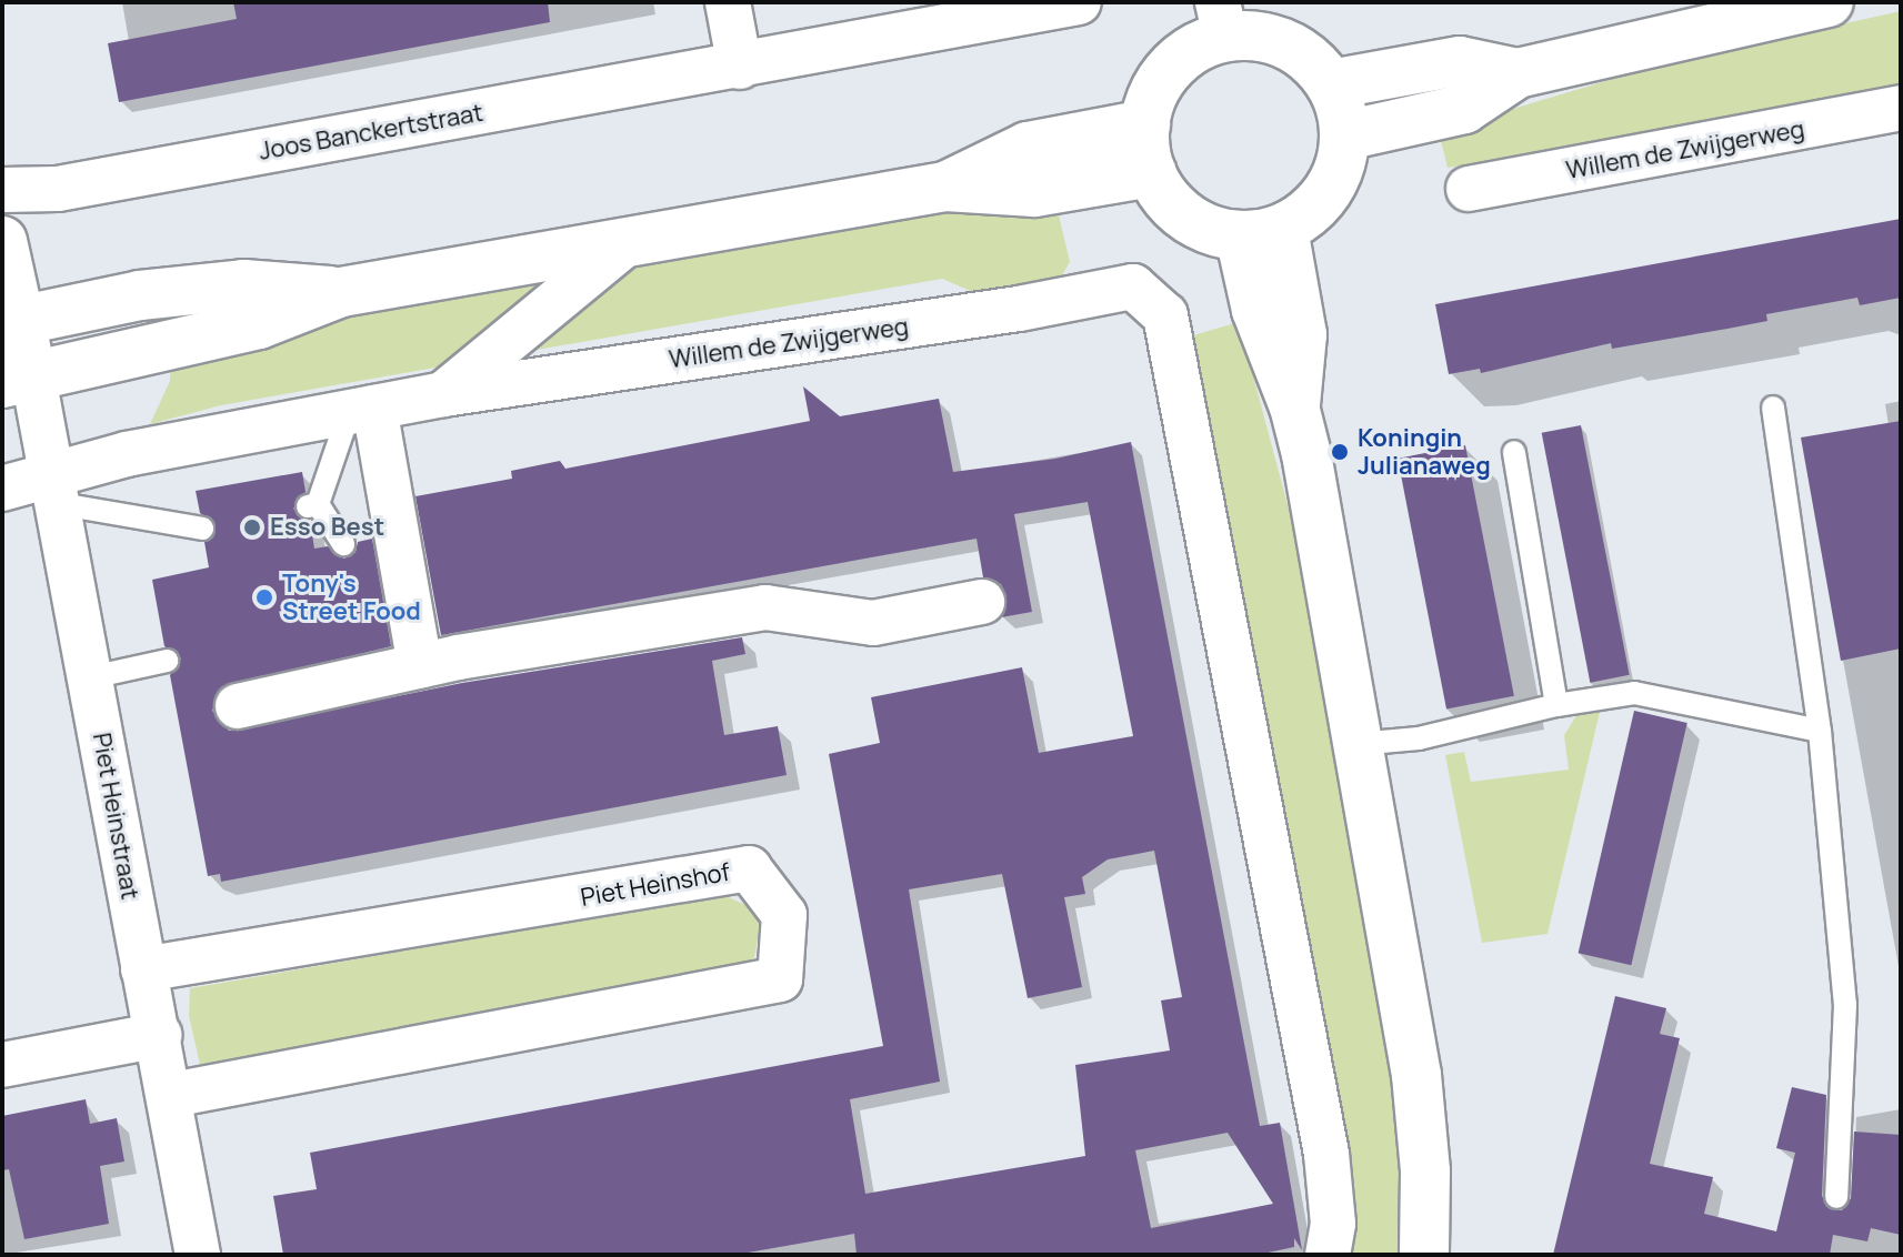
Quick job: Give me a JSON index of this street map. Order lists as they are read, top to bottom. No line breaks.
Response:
{"streets":{"main road":["Willem de Zwijgerweg"],"street":["Joos Banckertstraat","Piet Heinstraat","Piet Heinshof"]},"crossings":[["Willem de Zwijgerweg","Piet Heinstraat"],["Piet Heinstraat","Piet Heinshof"]],"places":["Koningin Julianaweg","Esso Best","Tony's Street Food"]}
